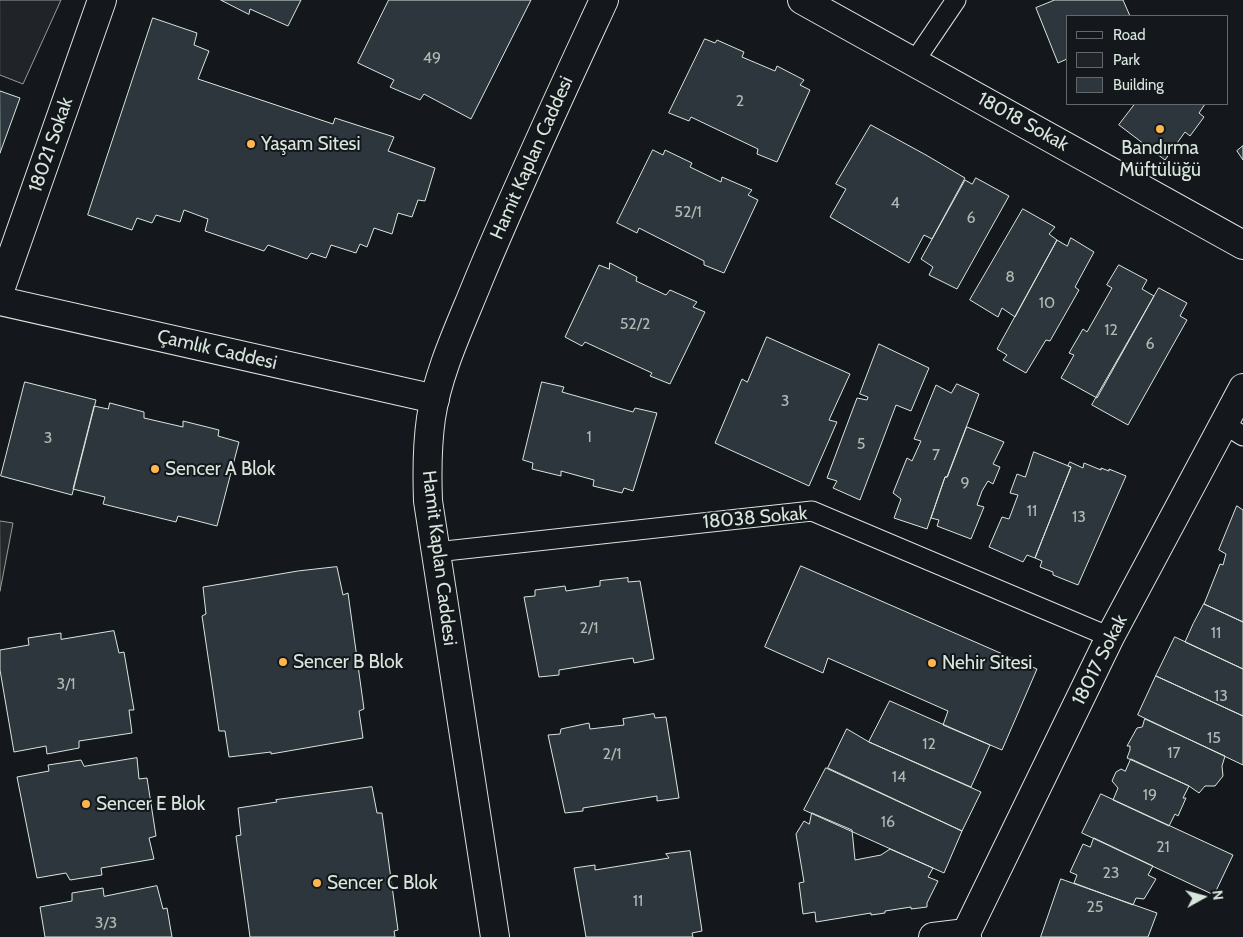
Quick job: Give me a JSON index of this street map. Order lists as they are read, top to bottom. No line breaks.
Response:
{"streets":{"street":["18018 Sokak","18021 Sokak","Hamit Kaplan Caddesi","Çamlık Caddesi","18017 Sokak"],"lane":["18038 Sokak"]},"crossings":[["Hamit Kaplan Caddesi","Çamlık Caddesi"],["Hamit Kaplan Caddesi","18038 Sokak"],["18038 Sokak","18017 Sokak"]],"places":["Bandırma Müftülüğü","Yaşam Sitesi","Sencer A Blok","Sencer B Blok","Nehir Sitesi","Sencer E Blok","Sencer C Blok"],"house_numbers":["49","2","4","52/1","6","8","10","52/2","12","6","3","1","3","5","7","9","11","13","2/1","11","3/1","13","15","12","17","2/1","14","19","16","21","23","11","25","3/3"],"legend":["Road","Park","Building"],"north":"right"}
